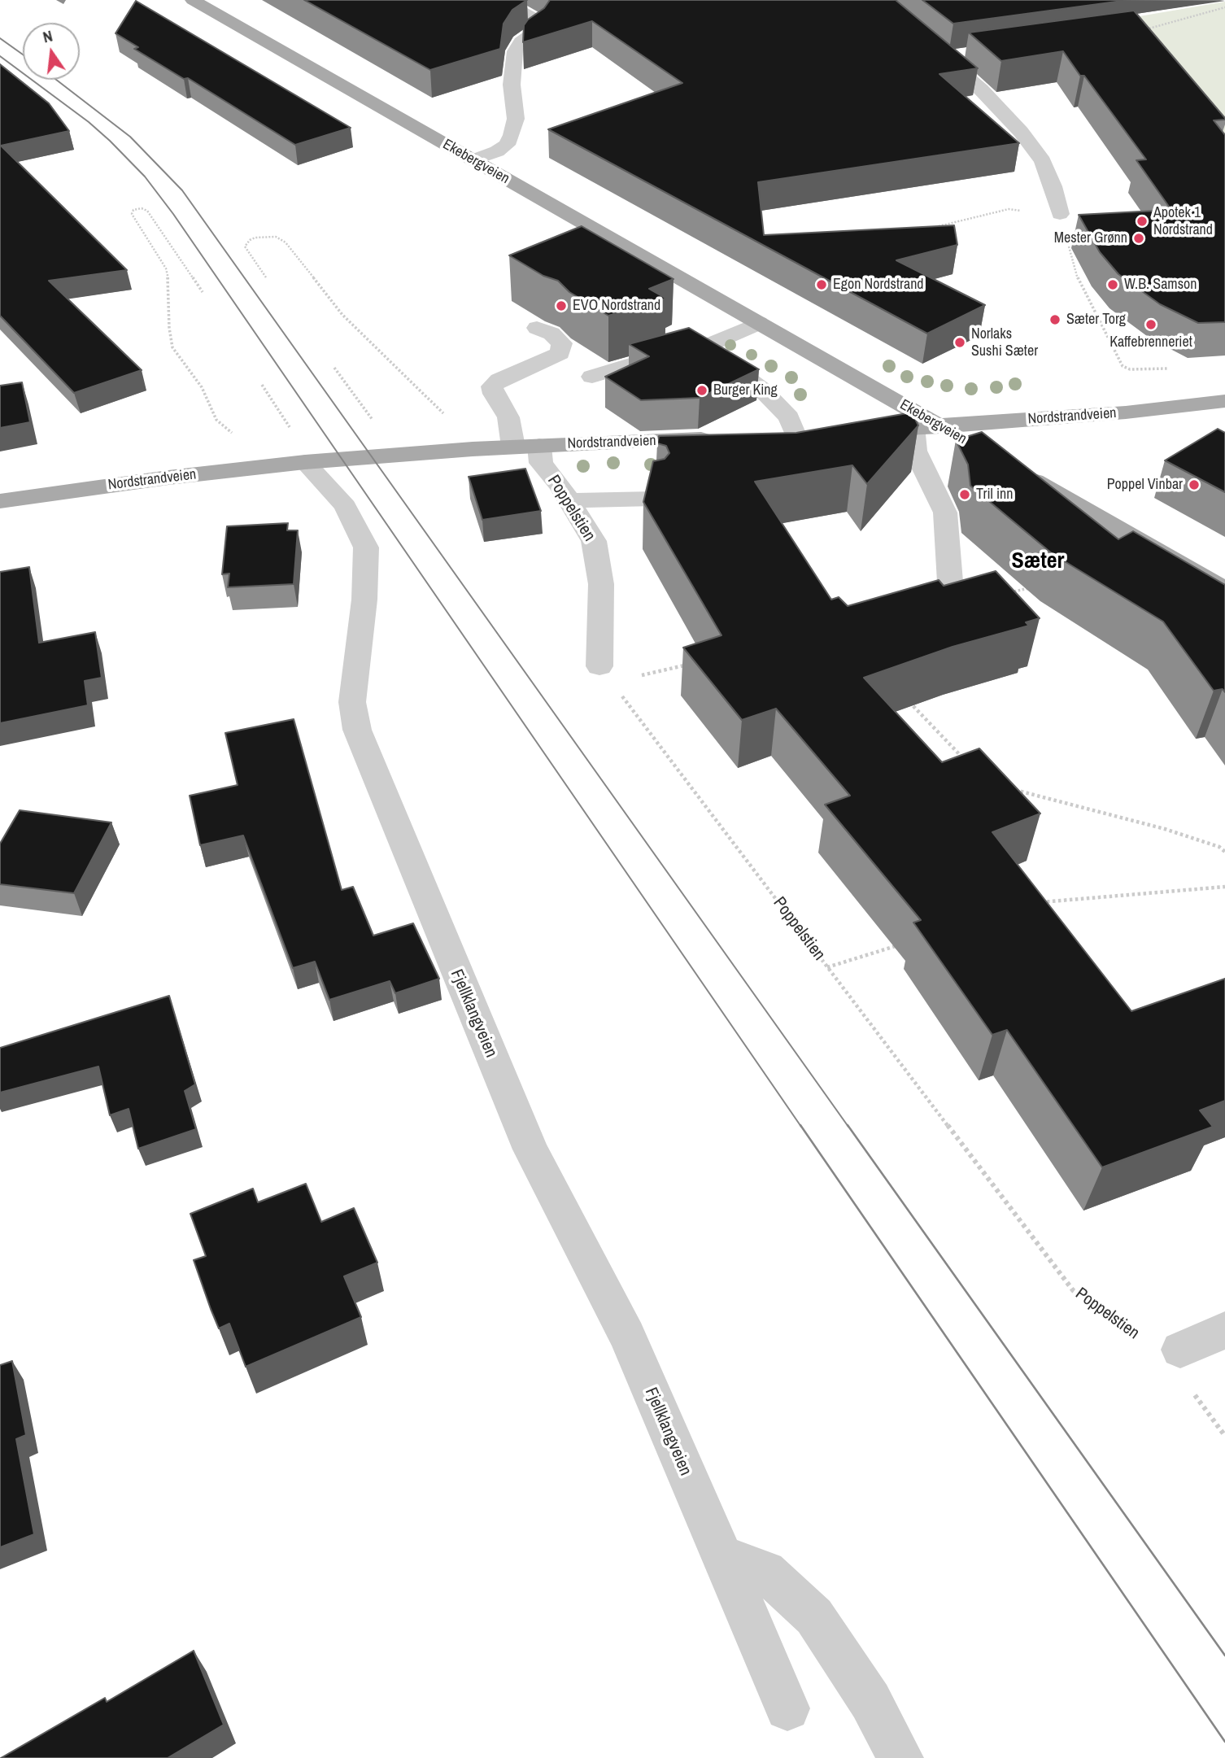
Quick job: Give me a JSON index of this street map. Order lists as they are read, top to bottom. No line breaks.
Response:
{"streets":{"main road":["Ekebergveien","Nordstrandveien"],"street":["Poppelstien","Fjellklangveien"]},"crossings":[["Ekebergveien","Nordstrandveien"],["Nordstrandveien","Poppelstien"],["Nordstrandveien","Fjellklangveien"]],"districts":["Sæter"],"places":["Apotek 1 Nordstrand","Mester Grønn","Egon Nordstrand","W.B. Samson","EVO Nordstrand","Sæter Torg","Kaffebrenneriet","Norlaks Sushi Sæter","Burger King","Poppel Vinbar","Tril inn"],"north":"top"}
